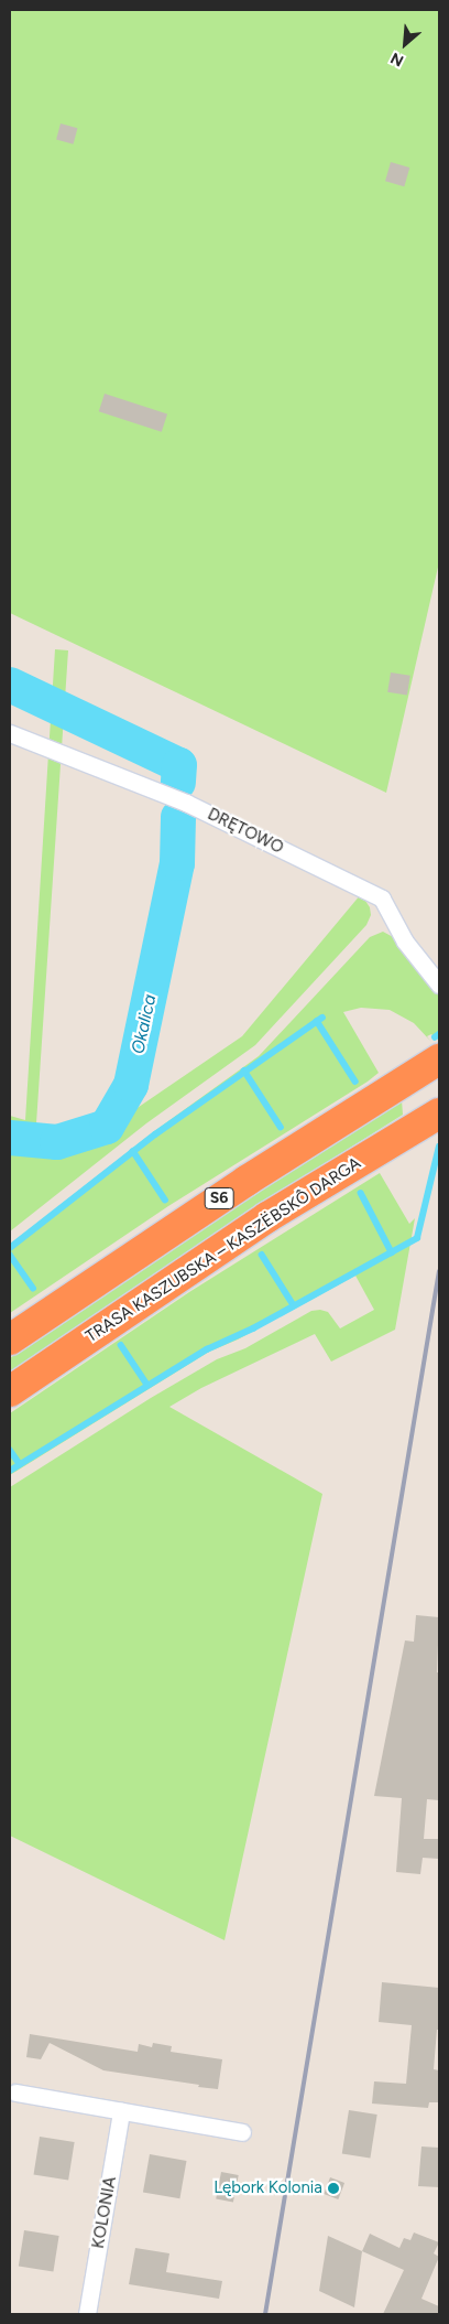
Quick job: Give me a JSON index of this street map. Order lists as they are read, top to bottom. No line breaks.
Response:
{"streets":{"highway":["S6","TRASA KASZUBSKA – KASZËBSKÔ DARGA"],"street":["DRĘTOWO","KOLONIA"]},"water":["Okalica"],"places":["Lębork Kolonia"],"north":"bottom left"}
